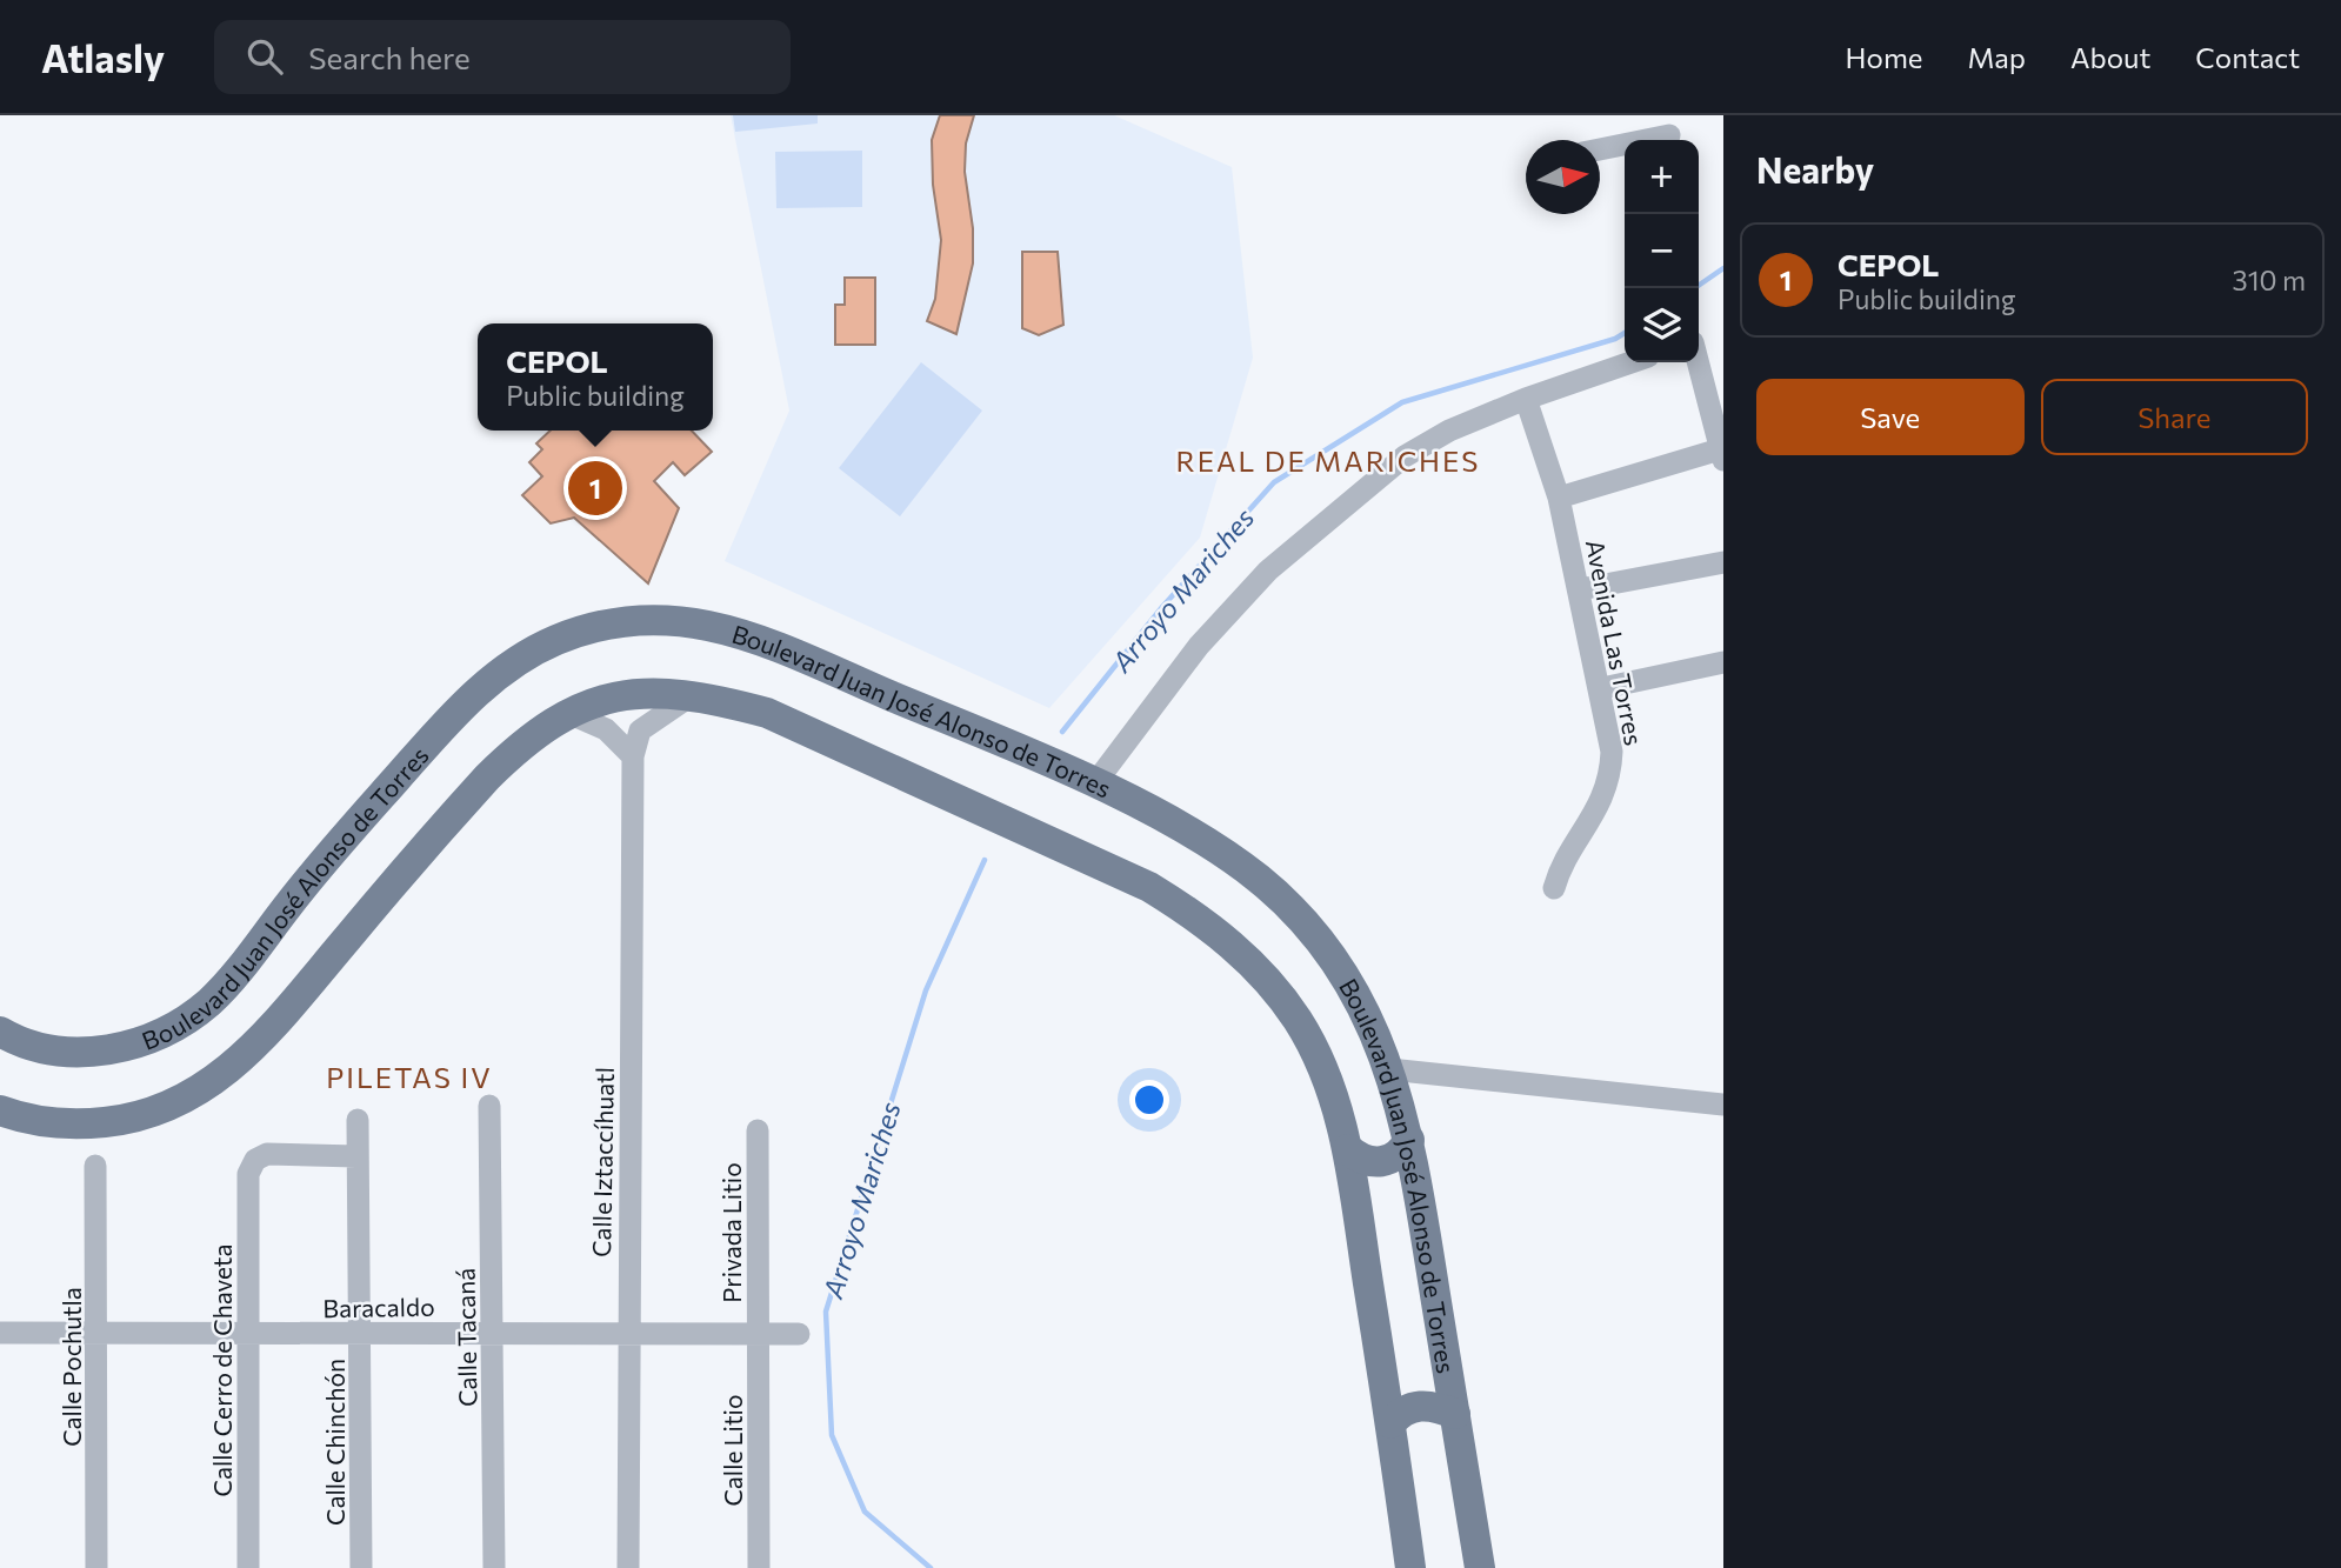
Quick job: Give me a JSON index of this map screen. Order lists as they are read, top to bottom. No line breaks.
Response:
{"streets":{"main road":["Boulevard Juan José Alonso de Torres"],"street":["Avenida Las Torres","Calle Iztaccíhuatl","Privada Litio","Baracaldo","Calle Tacaná","Calle Pochutla","Calle Cerro de Chaveta","Calle Chinchón","Calle Litio"]},"crossings":[["Boulevard Juan José Alonso de Torres","Calle Iztaccíhuatl"],["Calle Iztaccíhuatl","Baracaldo"],["Privada Litio","Baracaldo"],["Privada Litio","Calle Litio"],["Baracaldo","Calle Tacaná"],["Baracaldo","Calle Pochutla"],["Baracaldo","Calle Cerro de Chaveta"],["Baracaldo","Calle Chinchón"],["Baracaldo","Calle Litio"],["Calle Cerro de Chaveta","Calle Chinchón"]],"districts":["REAL DE MARICHES","PILETAS IV"],"water":["Arroyo Mariches"],"north":"right","page":{"header":"Atlasly","search":"Search here","nav":["Home","Map","About","Contact"],"heading":"Nearby","map_buttons":["+","−"],"list":[{"mark":"1","name":"CEPOL","note":"Public building","value":"310 m"}],"popup":["CEPOL","Public building"],"buttons":["Save","Share"],"pins":"1"}}
